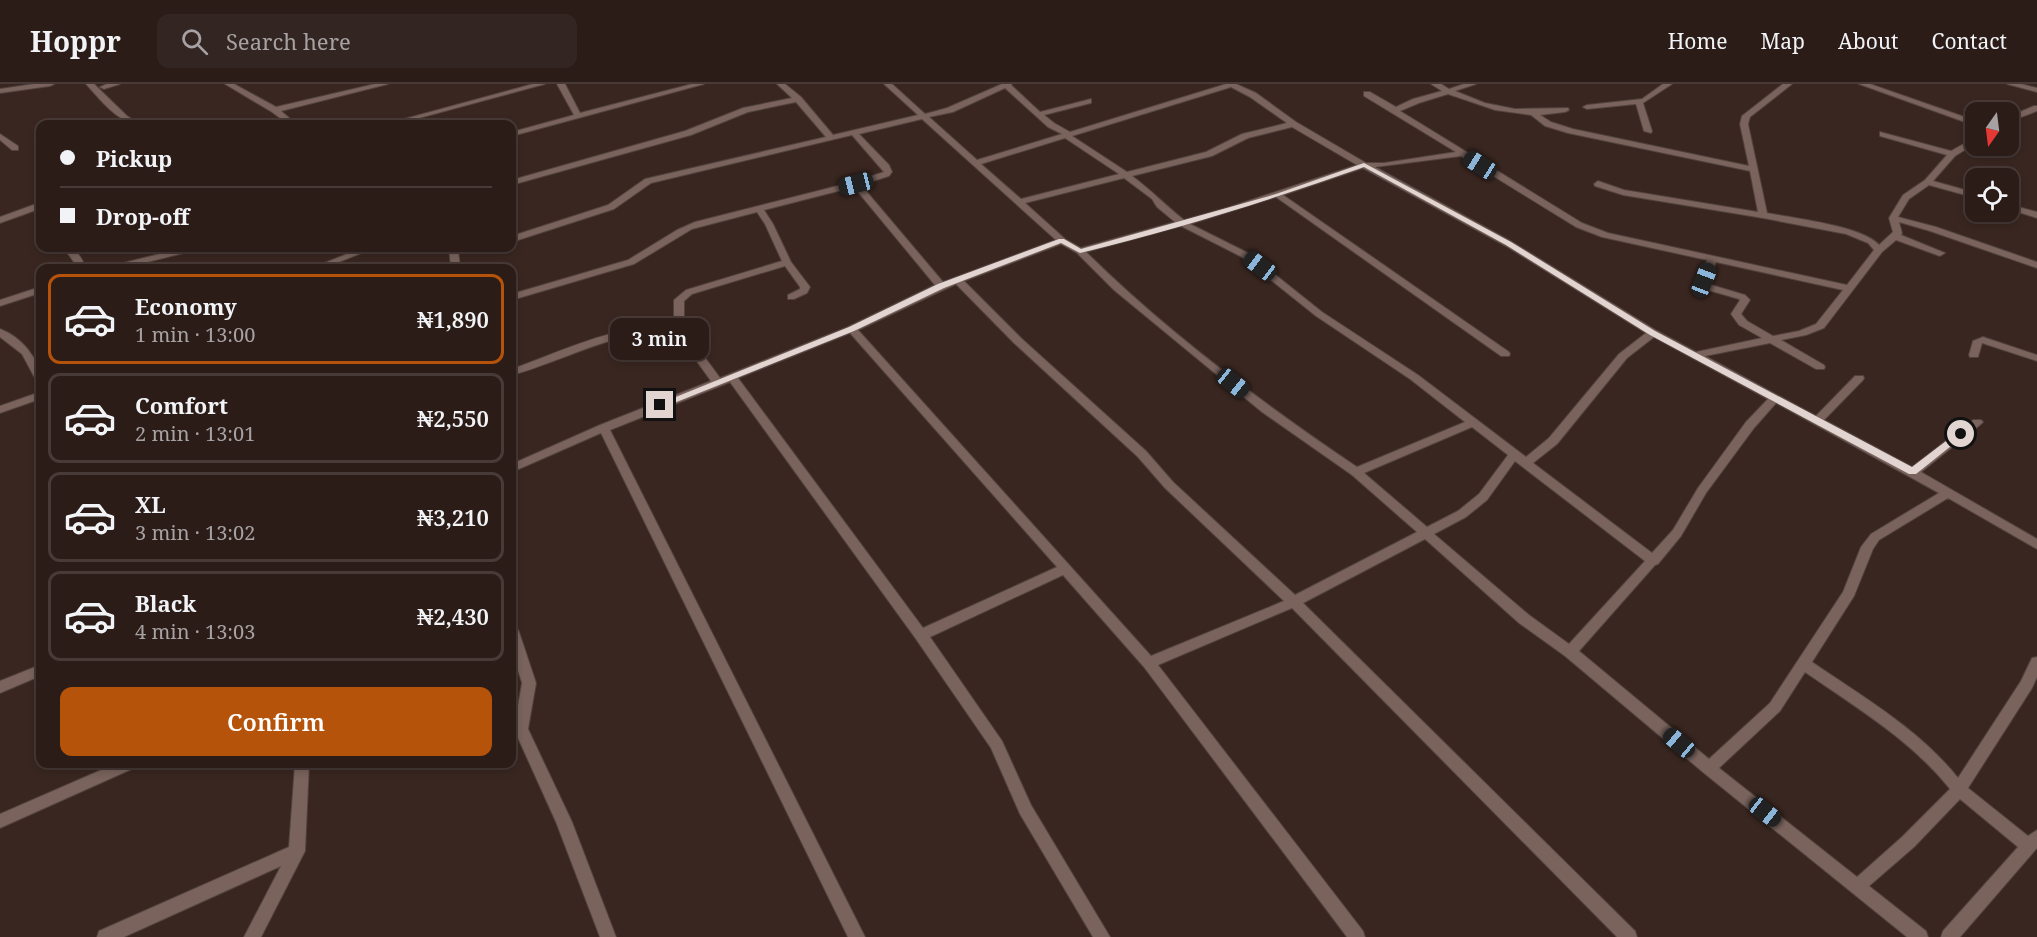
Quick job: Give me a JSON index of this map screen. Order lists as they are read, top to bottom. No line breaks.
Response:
{"north":"bottom","page":{"header":"Hoppr","search":"Search here","nav":["Home","Map","About","Contact"],"banner":["Pickup","Drop-off"],"list":[{"name":"Economy","note":"1 min · 13:00","value":"₦1,890"},{"name":"Comfort","note":"2 min · 13:01","value":"₦2,550"},{"name":"XL","note":"3 min · 13:02","value":"₦3,210"},{"name":"Black","note":"4 min · 13:03","value":"₦2,430"}],"bubble":"3 min","buttons":"Confirm"}}
